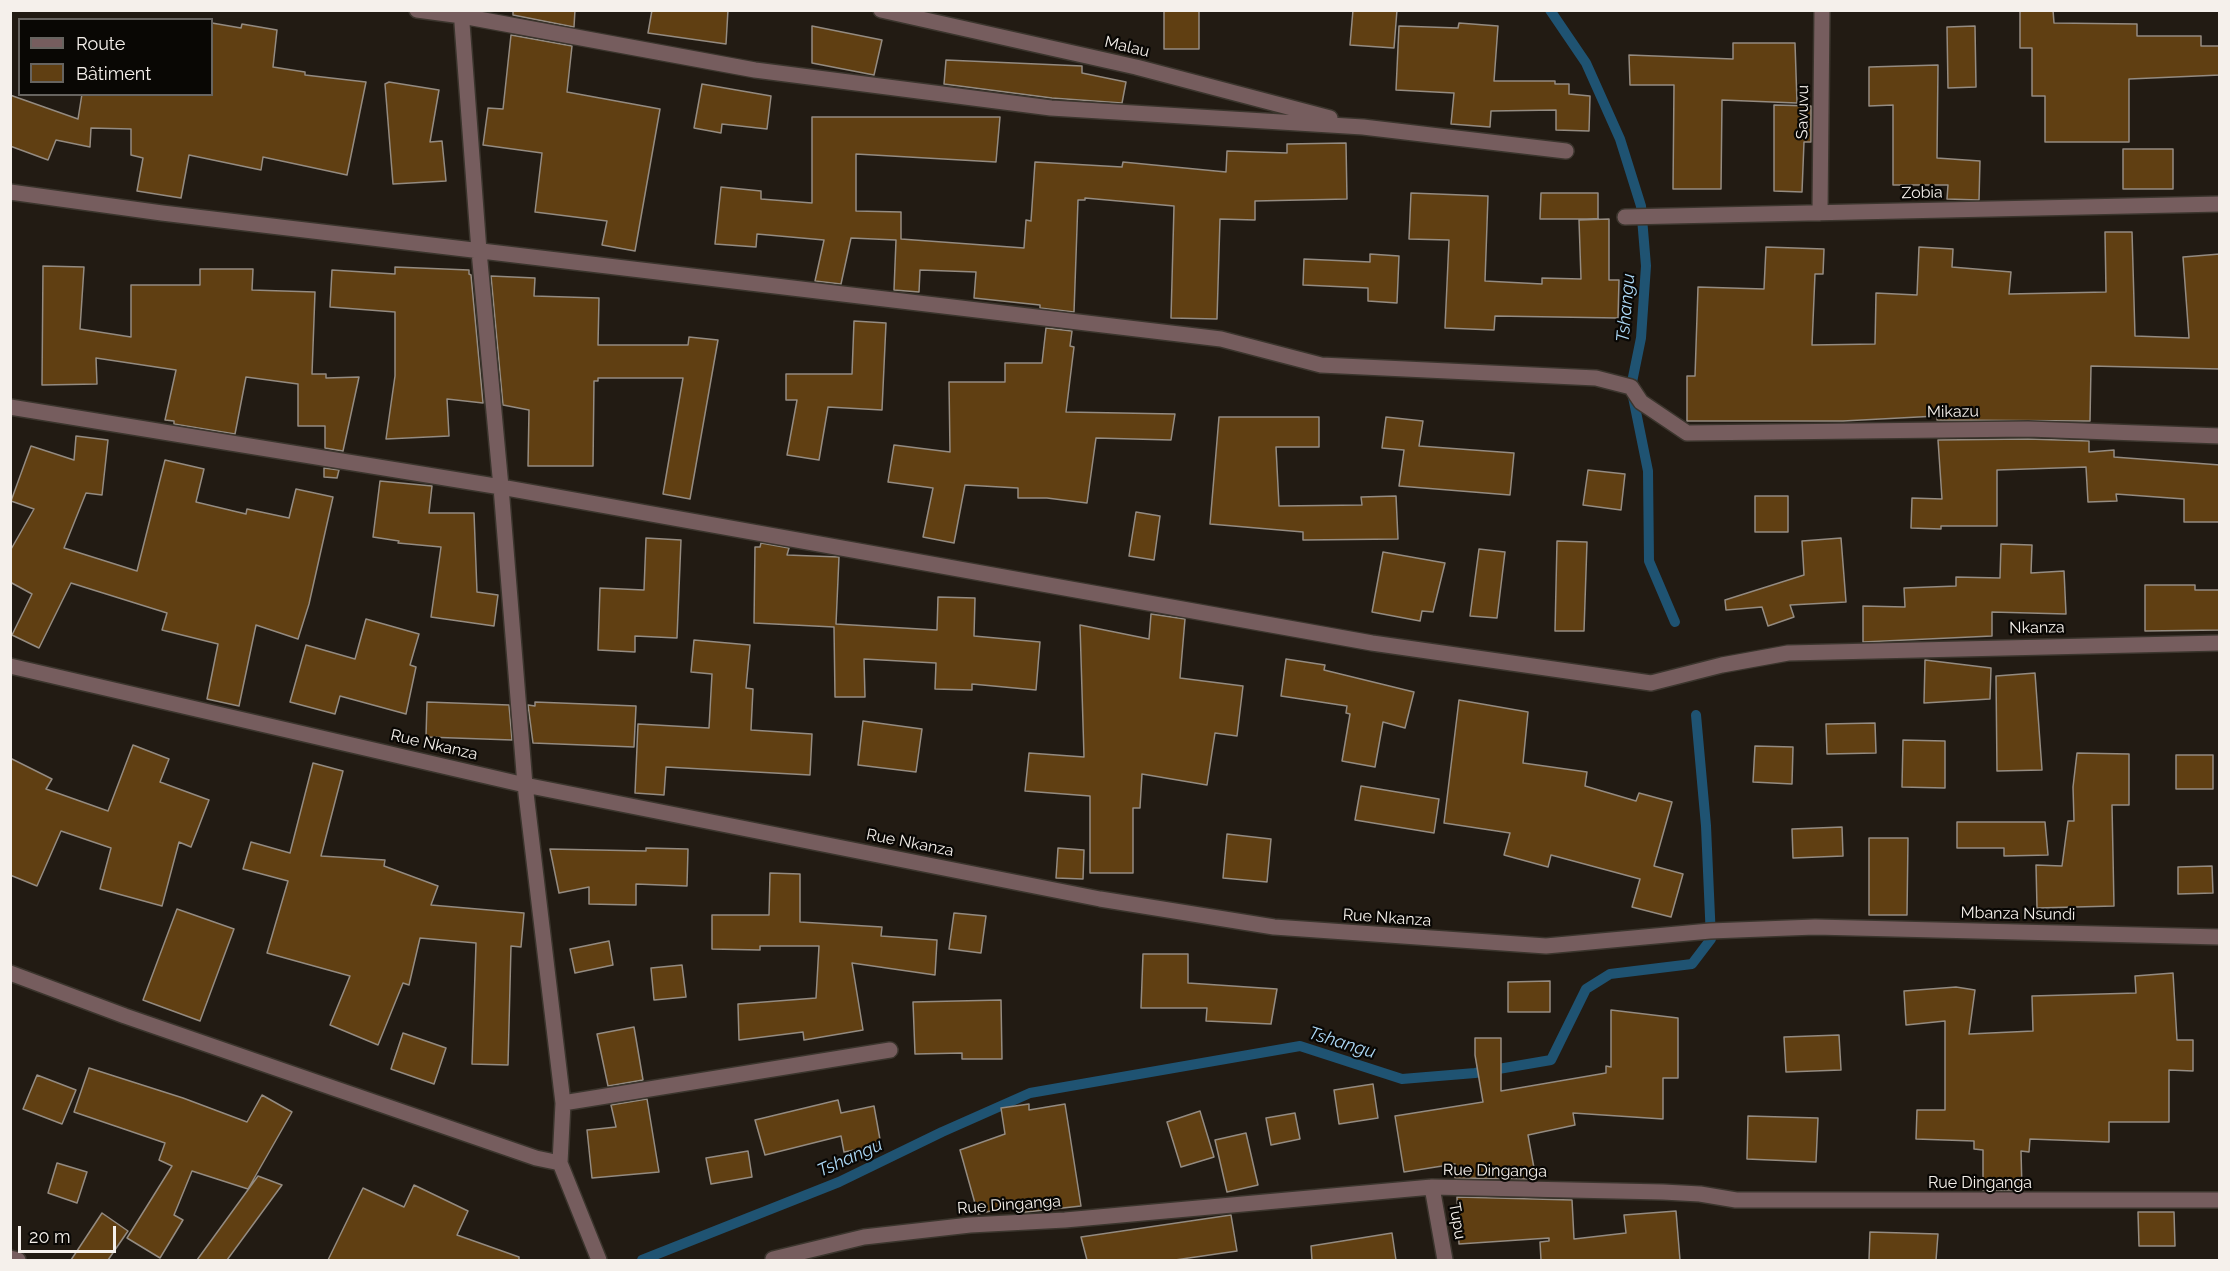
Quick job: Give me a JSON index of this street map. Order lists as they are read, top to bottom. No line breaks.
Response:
{"streets":{"street":["Malau","Savuvu","Zobia","Mikazu","Nkanza","Rue Nkanza","Mbanza Nsundi","Rue Dinganga","Tupu"]},"crossings":[["Savuvu","Zobia"],["Rue Nkanza","Mbanza Nsundi"],["Rue Dinganga","Tupu"]],"water":["Tshangu"],"legend":["Route","Bâtiment"],"scale_bar":"20 m"}
